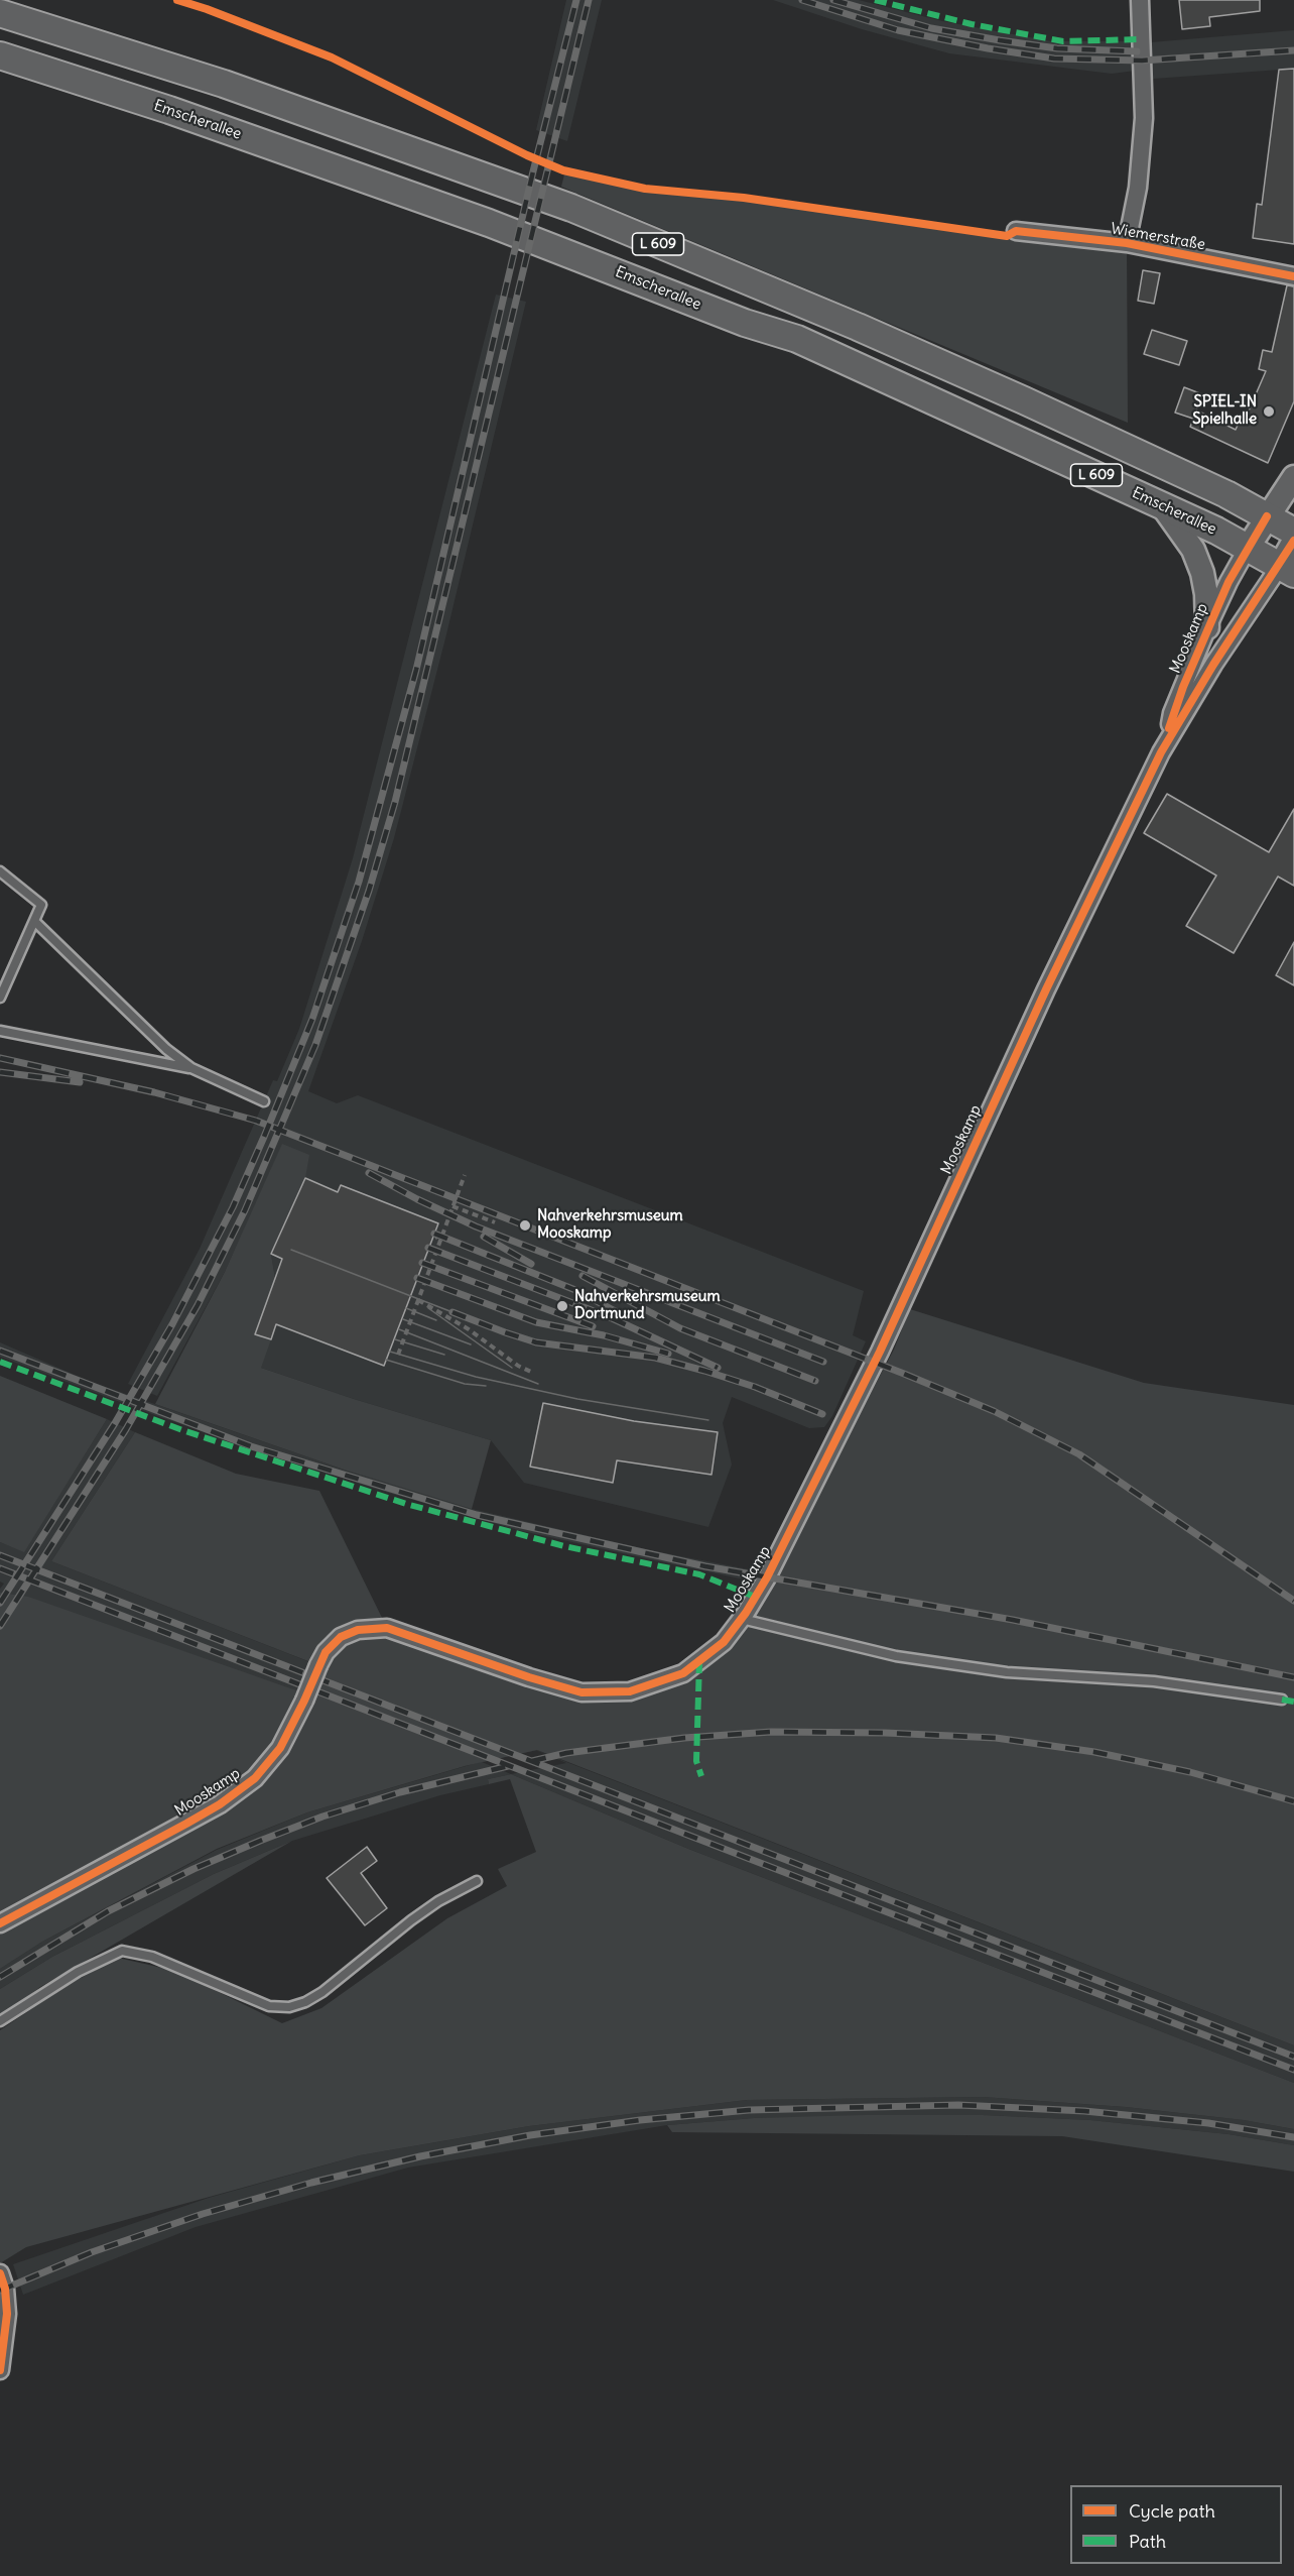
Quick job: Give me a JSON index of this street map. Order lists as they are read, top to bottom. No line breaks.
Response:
{"streets":{"main road":["Emscherallee","L 609"],"street":["Wiemerstraße","Mooskamp"]},"crossings":[["Emscherallee","Mooskamp"]],"places":["SPIEL-IN Spielhalle","Nahverkehrsmuseum Mooskamp","Nahverkehrsmuseum Dortmund"],"legend":["Cycle path","Path"]}
